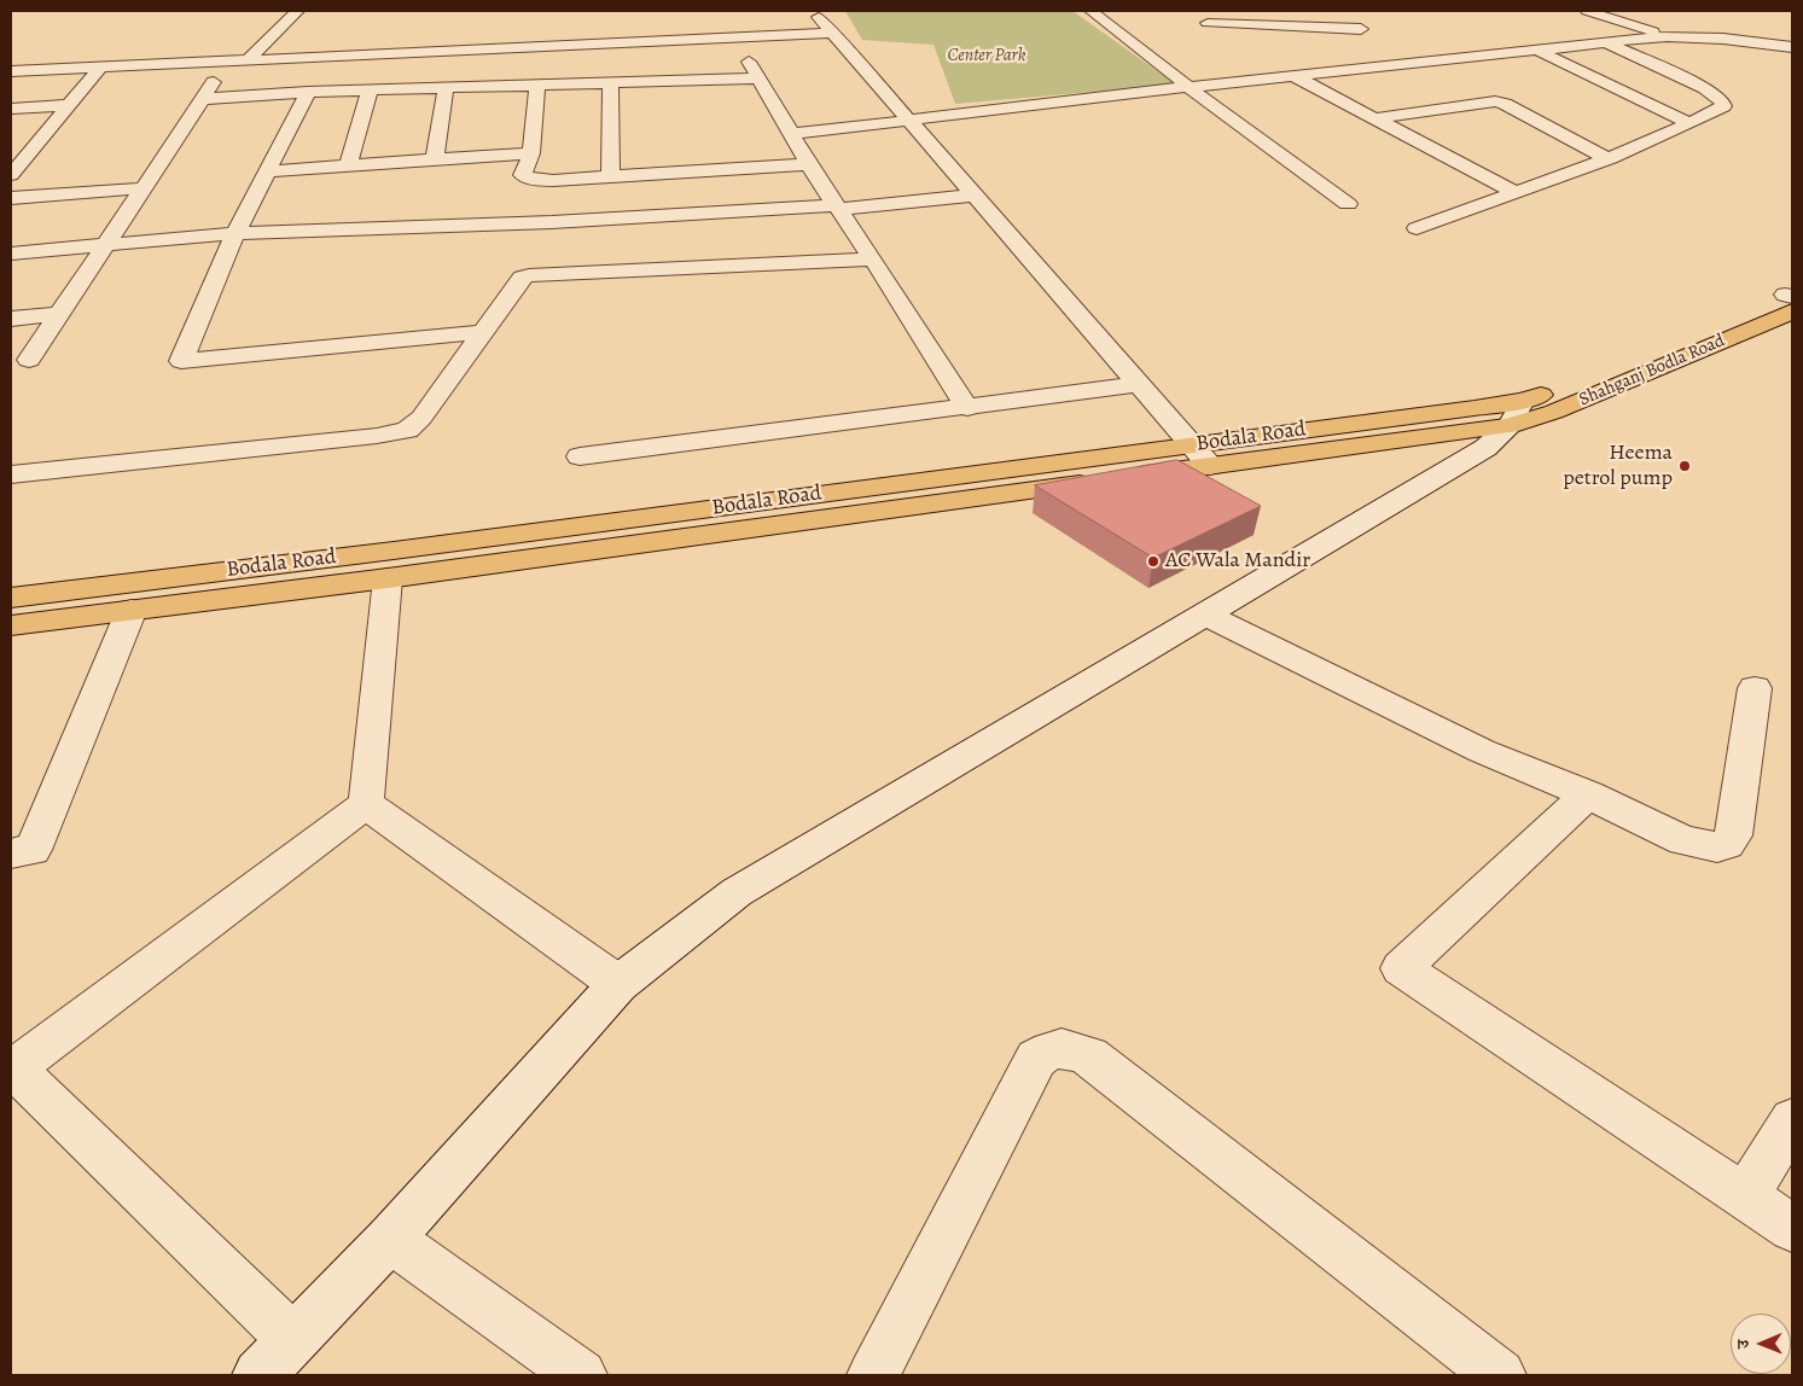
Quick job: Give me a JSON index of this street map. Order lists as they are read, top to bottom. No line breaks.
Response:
{"streets":{"main road":["Shahganj Bodla Road","Bodala Road"]},"crossings":[["Shahganj Bodla Road","Bodala Road"]],"parks":["Center Park"],"places":["Heema petrol pump","AC Wala Mandir"],"north":"left"}
